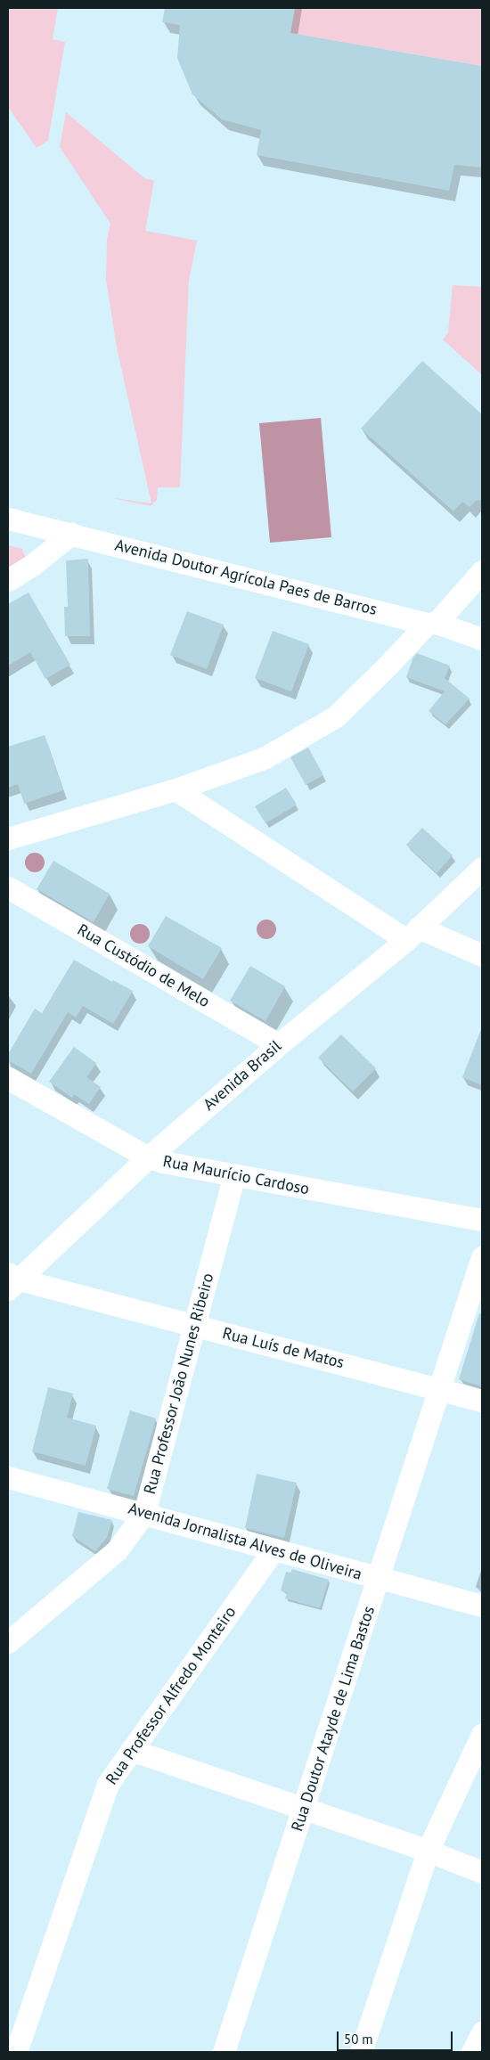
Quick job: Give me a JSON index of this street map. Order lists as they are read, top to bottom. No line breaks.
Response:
{"streets":{"street":["Avenida Doutor Agrícola Paes de Barros","Rua Custódio de Melo","Avenida Brasil","Rua Maurício Cardoso","Rua Luís de Matos","Rua Professor João Nunes Ribeiro","Avenida Jornalista Alves de Oliveira","Rua Professor Alfredo Monteiro","Rua Doutor Atayde de Lima Bastos"]},"crossings":[["Rua Custódio de Melo","Avenida Brasil"],["Avenida Brasil","Rua Maurício Cardoso"],["Avenida Brasil","Rua Luís de Matos"],["Rua Maurício Cardoso","Rua Professor João Nunes Ribeiro"],["Rua Luís de Matos","Rua Professor João Nunes Ribeiro"],["Rua Luís de Matos","Rua Doutor Atayde de Lima Bastos"],["Rua Professor João Nunes Ribeiro","Avenida Jornalista Alves de Oliveira"],["Avenida Jornalista Alves de Oliveira","Rua Professor Alfredo Monteiro"],["Avenida Jornalista Alves de Oliveira","Rua Doutor Atayde de Lima Bastos"]],"scale_bar":"50 m"}
